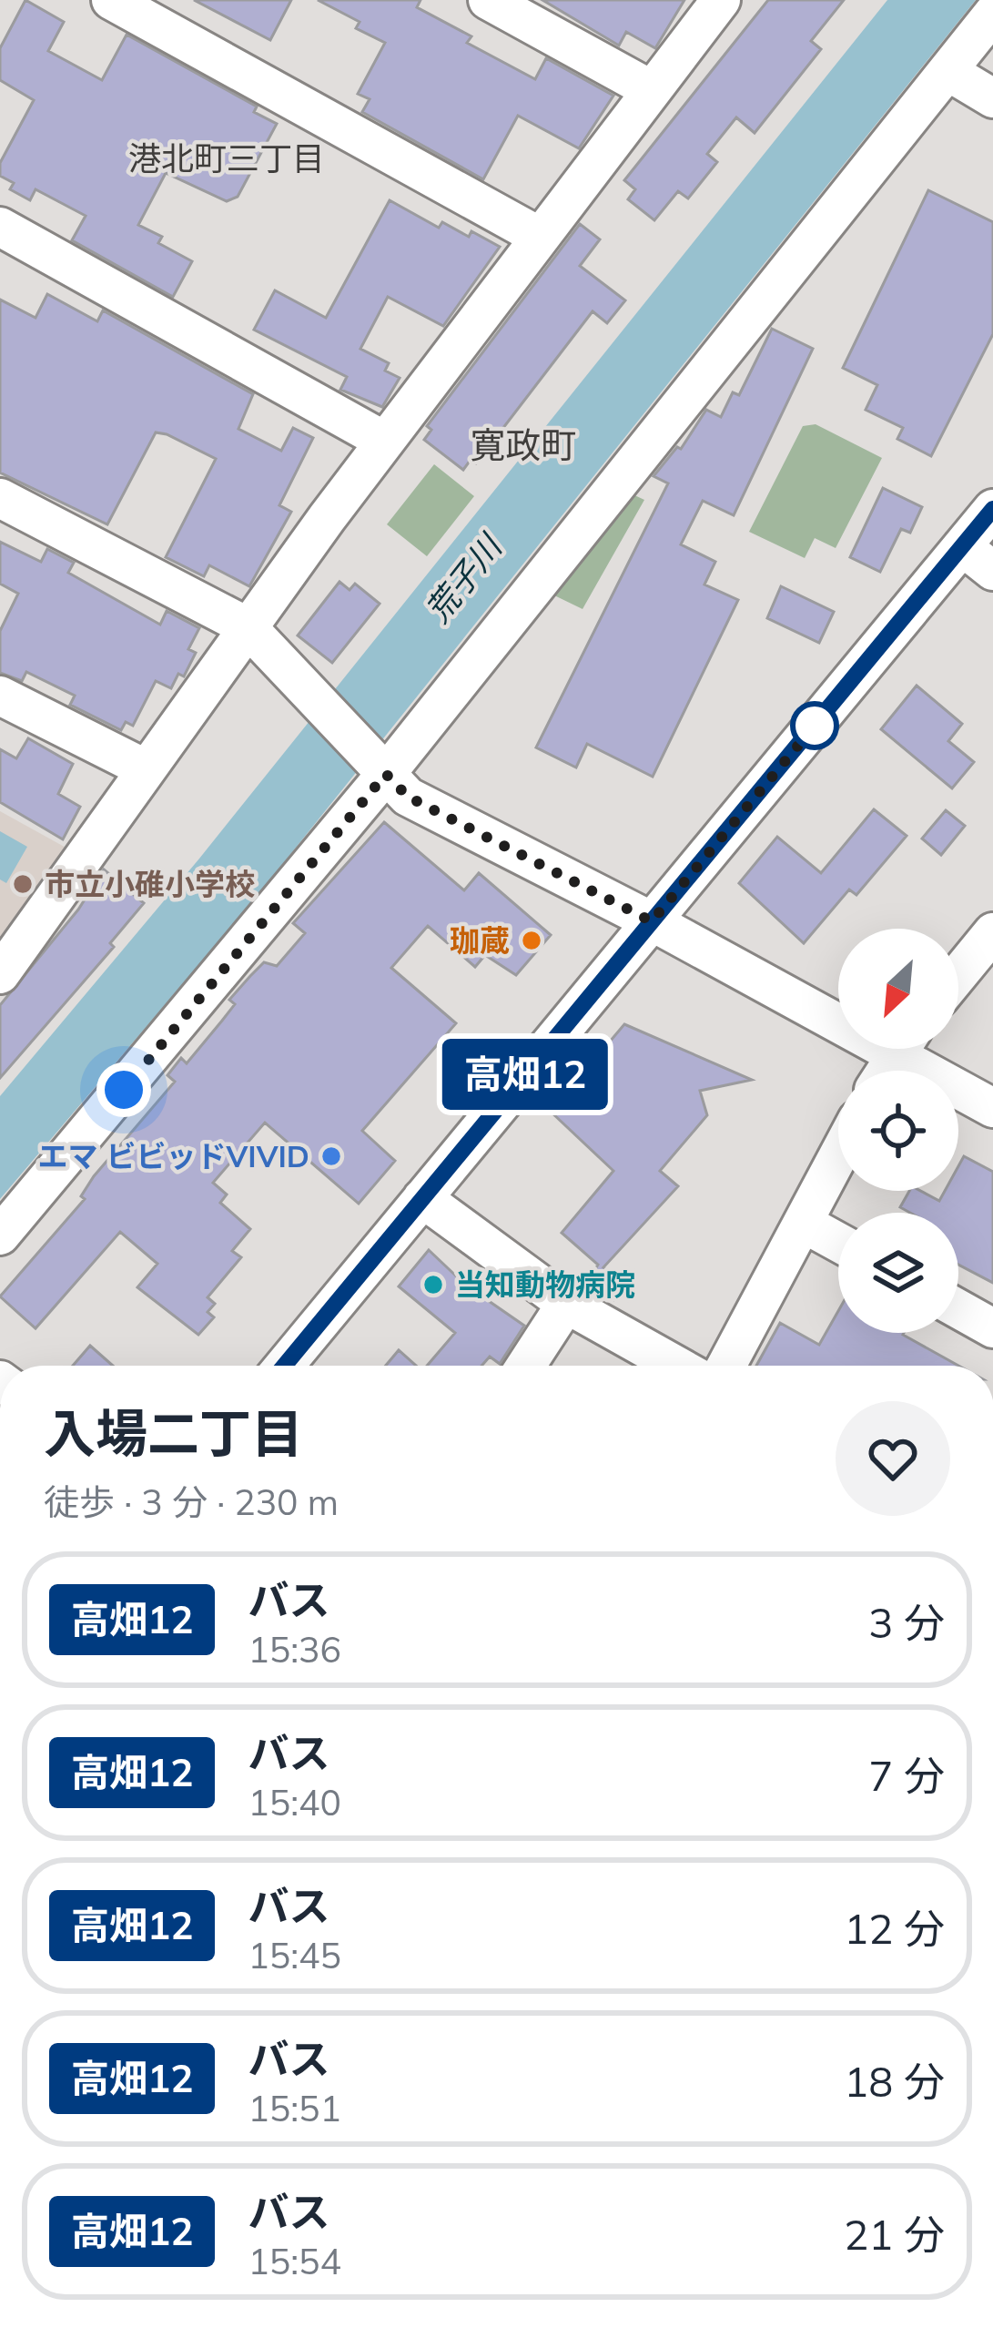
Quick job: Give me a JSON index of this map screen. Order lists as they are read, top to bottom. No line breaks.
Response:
{"districts":["港北町三丁目","寛政町"],"water":["荒子川"],"places":["市立小碓小学校","珈蔵","エマ ビビッドVIVID","当知動物病院"],"lines":["bus line 高畑12"],"north":"bottom left","page":{"on_map":"高畑12","heading":["入場二丁目","徒歩 · 3 分 · 230 m"],"list":[{"mark":"高畑12","name":"バス","note":"15:36","value":"3 分"},{"mark":"高畑12","name":"バス","note":"15:40","value":"7 分"},{"mark":"高畑12","name":"バス","note":"15:45","value":"12 分"},{"mark":"高畑12","name":"バス","note":"15:51","value":"18 分"},{"mark":"高畑12","name":"バス","note":"15:54","value":"21 分"}]}}
